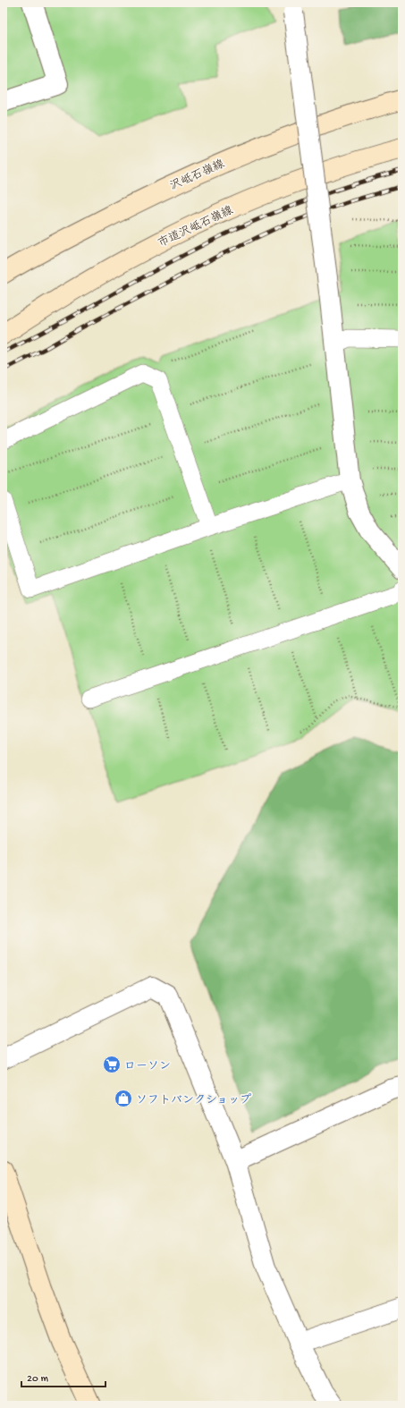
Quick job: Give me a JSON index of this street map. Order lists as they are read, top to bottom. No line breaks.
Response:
{"streets":{"street":["沢岻石嶺線","市道沢岻石嶺線"]},"places":{"supermarket":["ローソン"],"shop":["ソフトバンクショップ"]},"scale_bar":"20 m"}
